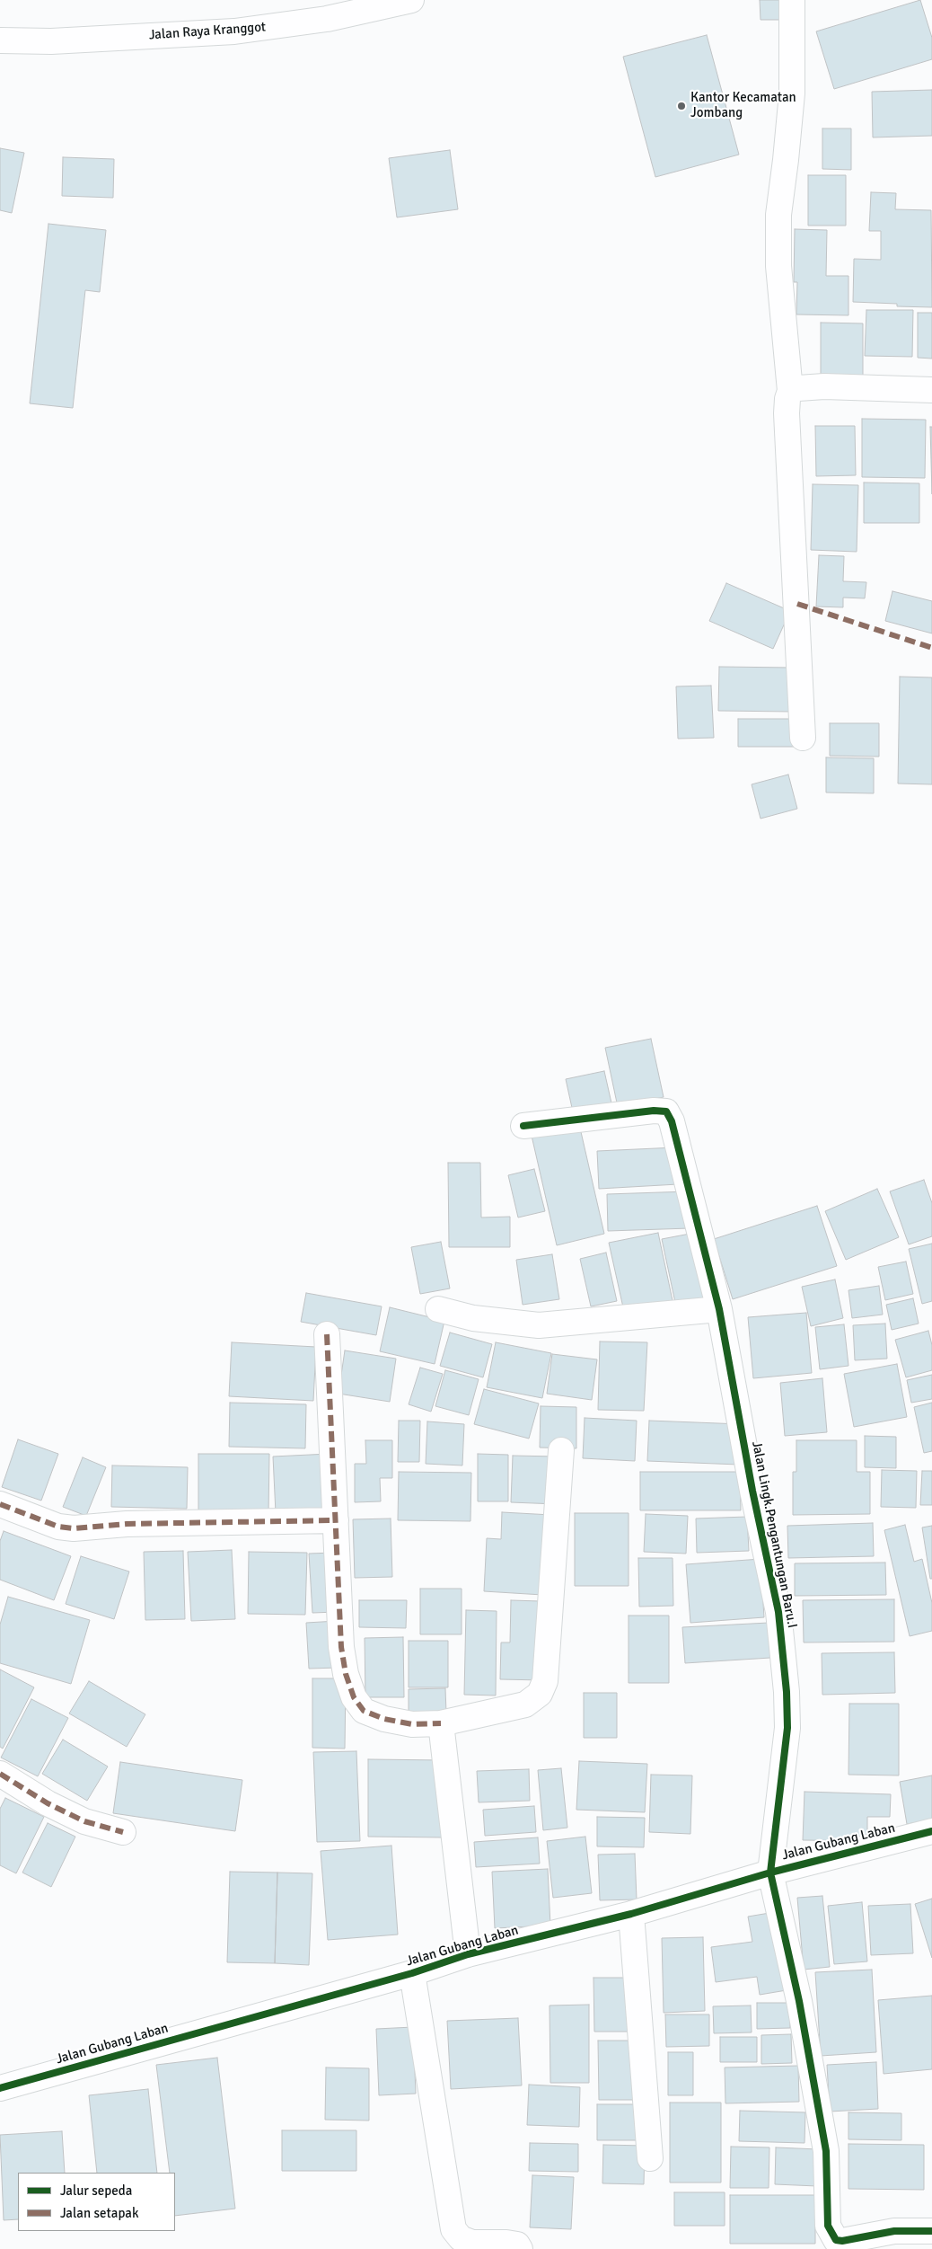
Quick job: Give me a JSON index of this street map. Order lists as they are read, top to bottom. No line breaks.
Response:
{"streets":{"street":["Jalan Raya Kranggot","Jalan Lingk.Pengantungan Baru.I","Jalan Gubang Laban"]},"crossings":[["Jalan Lingk.Pengantungan Baru.I","Jalan Gubang Laban"]],"places":["Kantor Kecamatan Jombang"],"legend":["Jalur sepeda","Jalan setapak"]}
